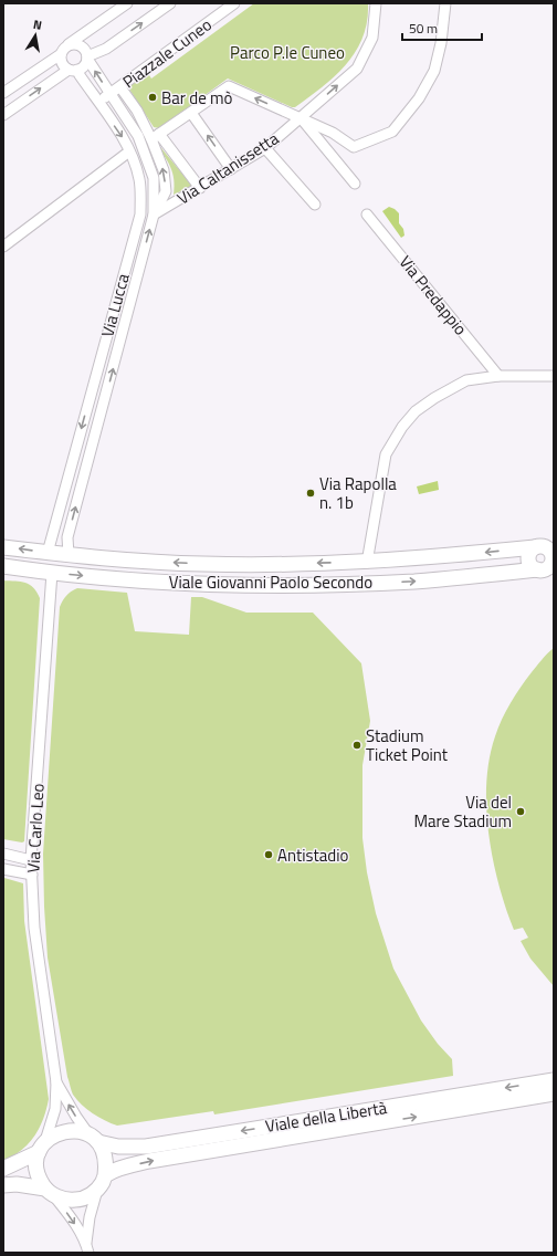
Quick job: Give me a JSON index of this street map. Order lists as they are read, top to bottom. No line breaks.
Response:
{"streets":{"main road":["Viale Giovanni Paolo Secondo","Viale della Libertà"],"street":["Piazzale Cuneo","Via Caltanissetta","Via Predappio","Via Lucca","Via Carlo Leo"]},"crossings":[["Piazzale Cuneo","Via Lucca"],["Via Caltanissetta","Via Lucca"],["Via Lucca","Viale Giovanni Paolo Secondo"],["Viale Giovanni Paolo Secondo","Via Carlo Leo"],["Via Carlo Leo","Viale della Libertà"]],"parks":["Parco P.le Cuneo"],"places":["Bar de mò","Via Rapolla n. 1b","Stadium Ticket Point","Via del Mare Stadium","Antistadio"],"scale_bar":"50 m","north":"top"}
